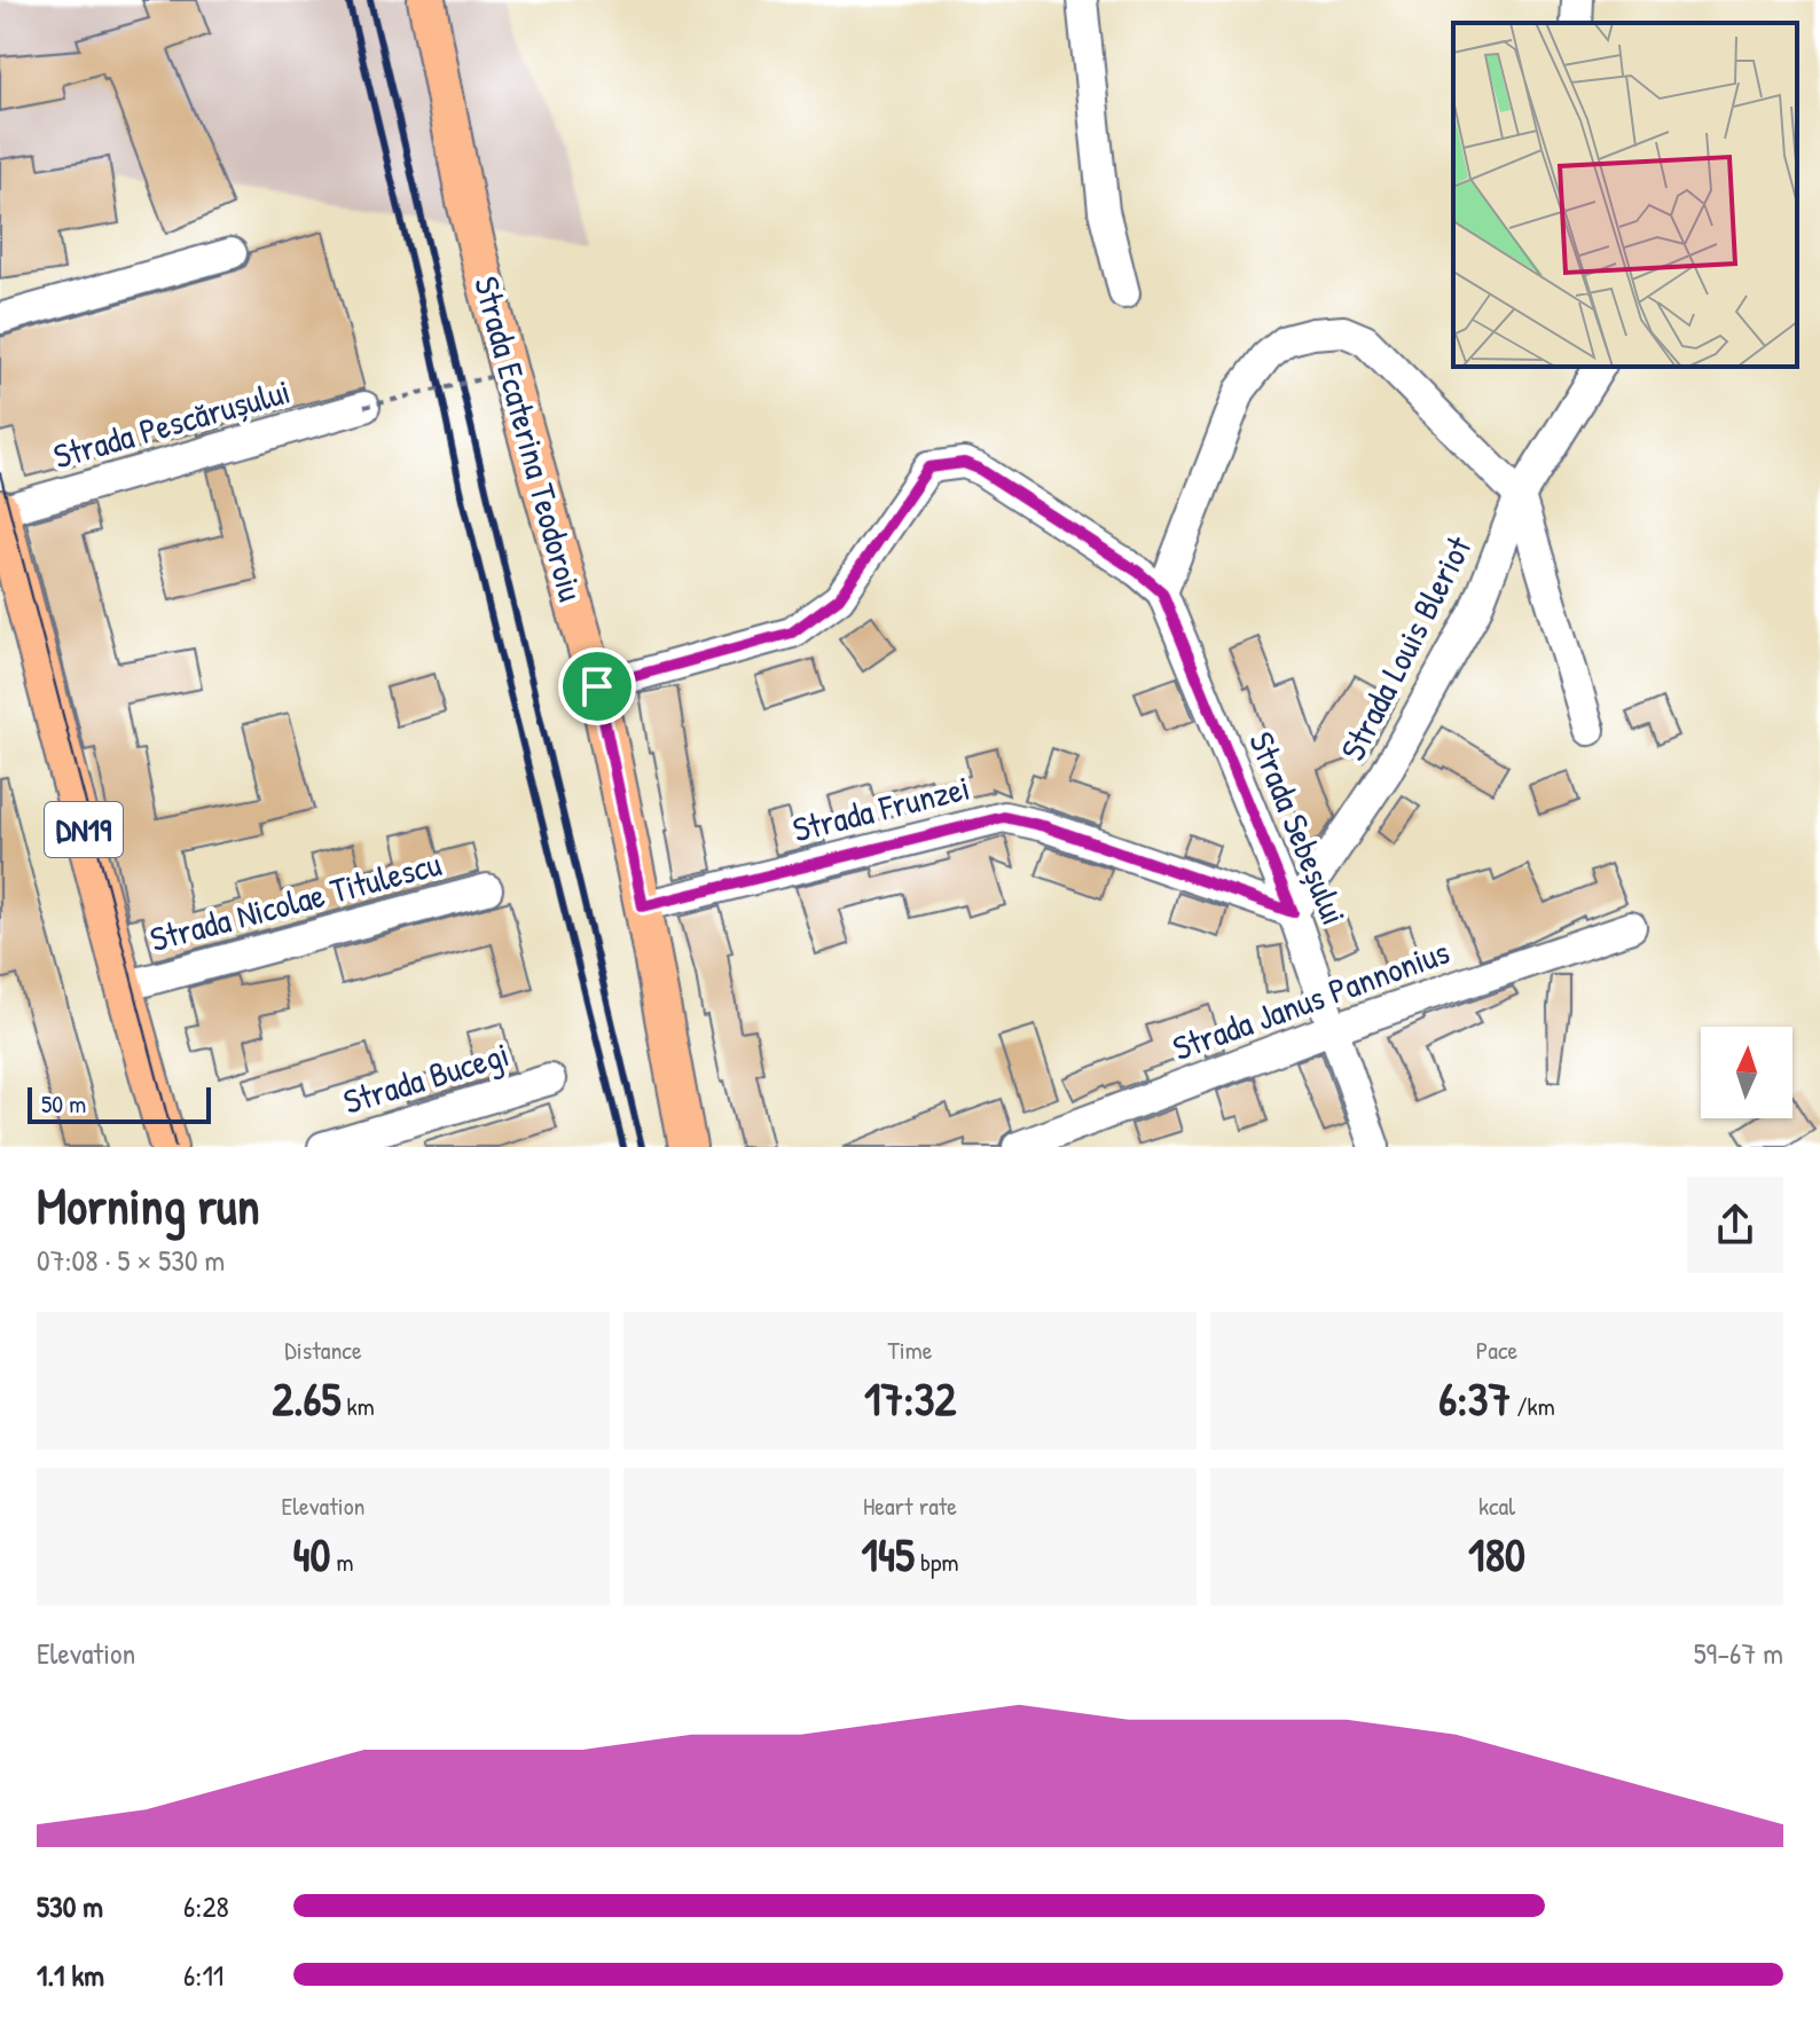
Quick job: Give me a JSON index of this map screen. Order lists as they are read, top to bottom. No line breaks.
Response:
{"streets":{"main road":["Strada Ecaterina Teodoroiu","DN19"],"street":["Strada Pescărușului","Strada Louis Bleriot","Strada Frunzei","Strada Sebeșului","Strada Nicolae Titulescu","Strada Janus Pannonius","Strada Bucegi"]},"crossings":[["Strada Pescărușului","DN19"],["Strada Ecaterina Teodoroiu","Strada Frunzei"],["Strada Louis Bleriot","Strada Frunzei"],["Strada Louis Bleriot","Strada Sebeșului"],["Strada Frunzei","Strada Sebeșului"],["Strada Sebeșului","Strada Janus Pannonius"],["DN19","Strada Nicolae Titulescu"]],"scale_bar":"50 m","north":"top","page":{"scale":"50 m","heading":["Morning run","07:08 · 5 × 530 m"],"stats":[["Distance","2.65 km"],["Time","17:32"],["Pace","6:37 /km"],["Elevation","40 m"],["Heart rate","145 bpm"],["kcal","180"]],"chart":["Elevation","59–67 m"],"list":[{"name":"530 m","note":"6:28"},{"name":"1.1 km","note":"6:11"}]}}
